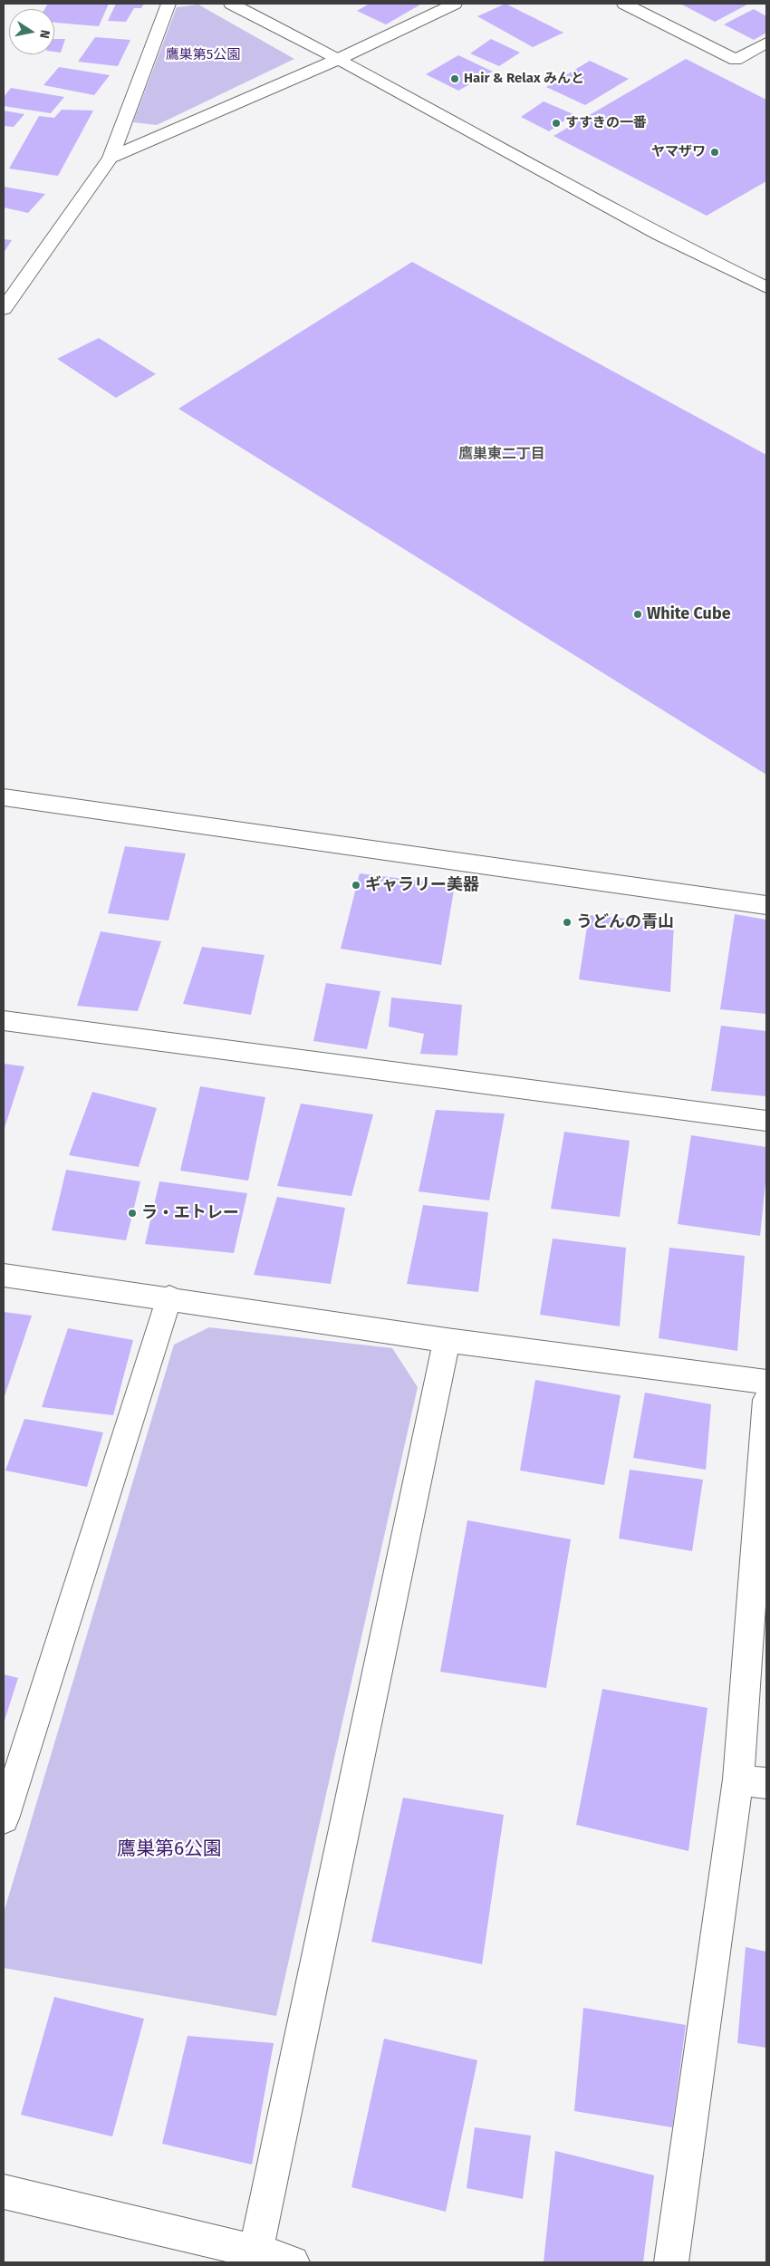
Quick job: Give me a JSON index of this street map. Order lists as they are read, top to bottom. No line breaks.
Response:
{"districts":["鷹巣東二丁目"],"parks":["鷹巣第5公園","鷹巣第6公園"],"places":["Hair & Relax みんと","すすきの一番","ヤマザワ","White Cube","ギャラリー美器","うどんの青山","ラ・エトレー"],"north":"right"}
